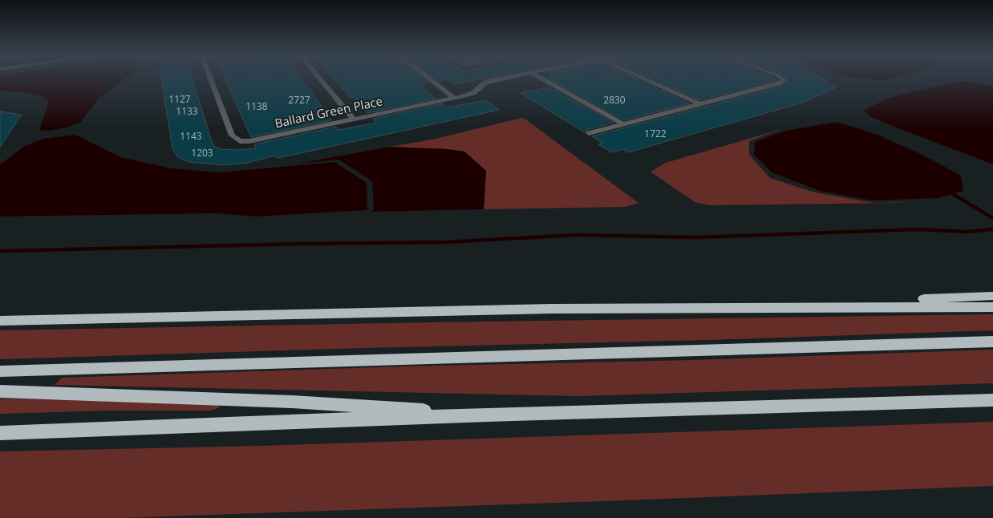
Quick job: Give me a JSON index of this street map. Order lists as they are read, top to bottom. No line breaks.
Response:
{"streets":{"street":["Ballard Green Place"]},"house_numbers":["1127","2727","2830","1138","1133","1722","1143","1203"]}
